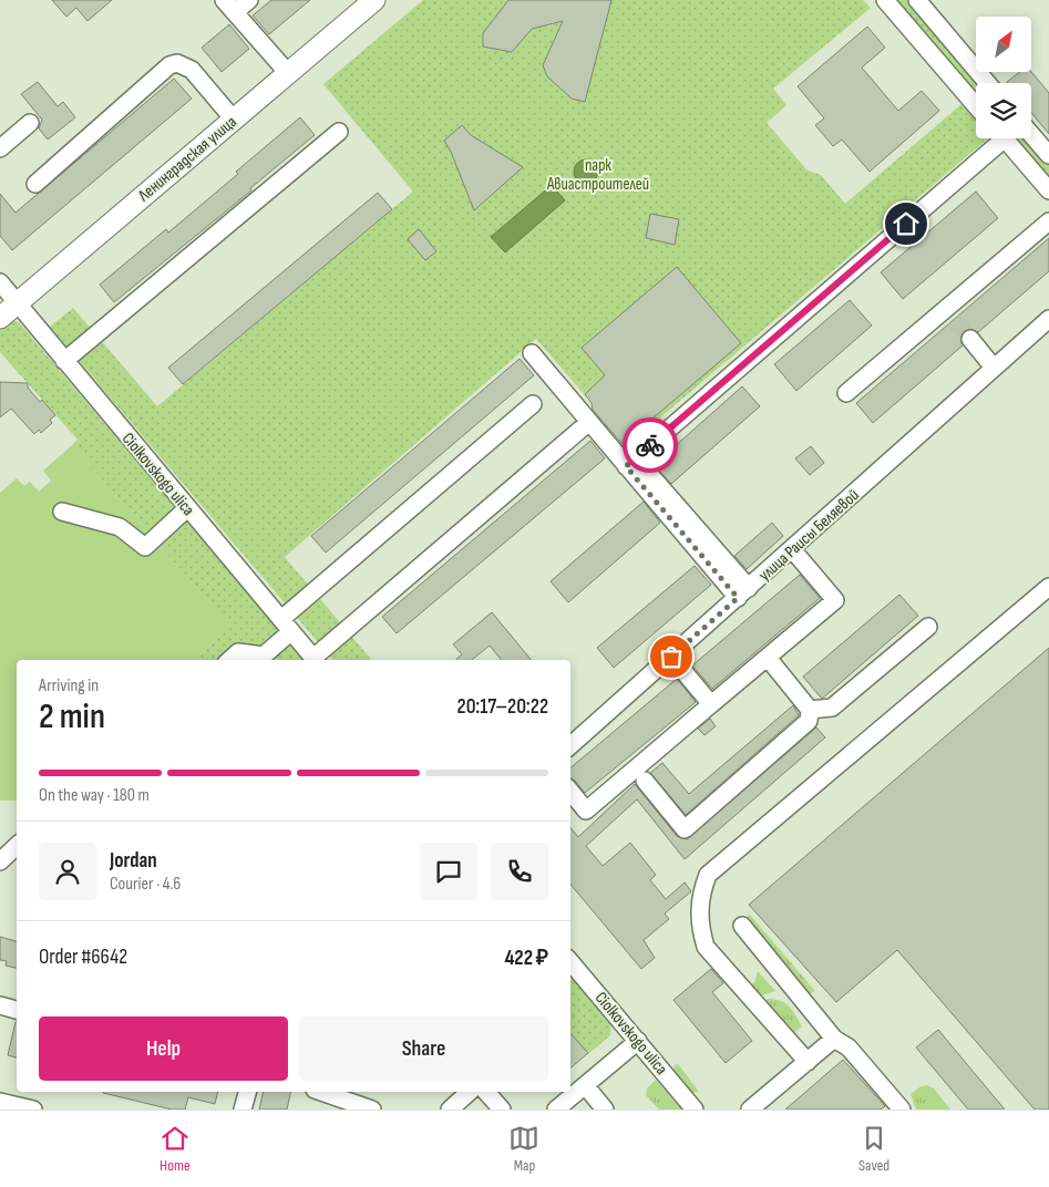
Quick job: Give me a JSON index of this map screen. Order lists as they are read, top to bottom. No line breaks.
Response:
{"streets":{"main road":["Ленинградская улица"],"street":["Ciolkovskogo ulica","улица Раисы Беляевой"]},"crossings":[["Ленинградская улица","Ciolkovskogo ulica"]],"parks":["парк Авиастроителей"],"north":"top right","page":{"heading":["2 min","Arriving in","20:17–20:22"],"panel":["Jordan","Courier · 4.6","Order #6642","422 ₽"],"bar":"On the way · 180 m","buttons":["Help","Share"],"tabs":["Home","Map","Saved"]}}
